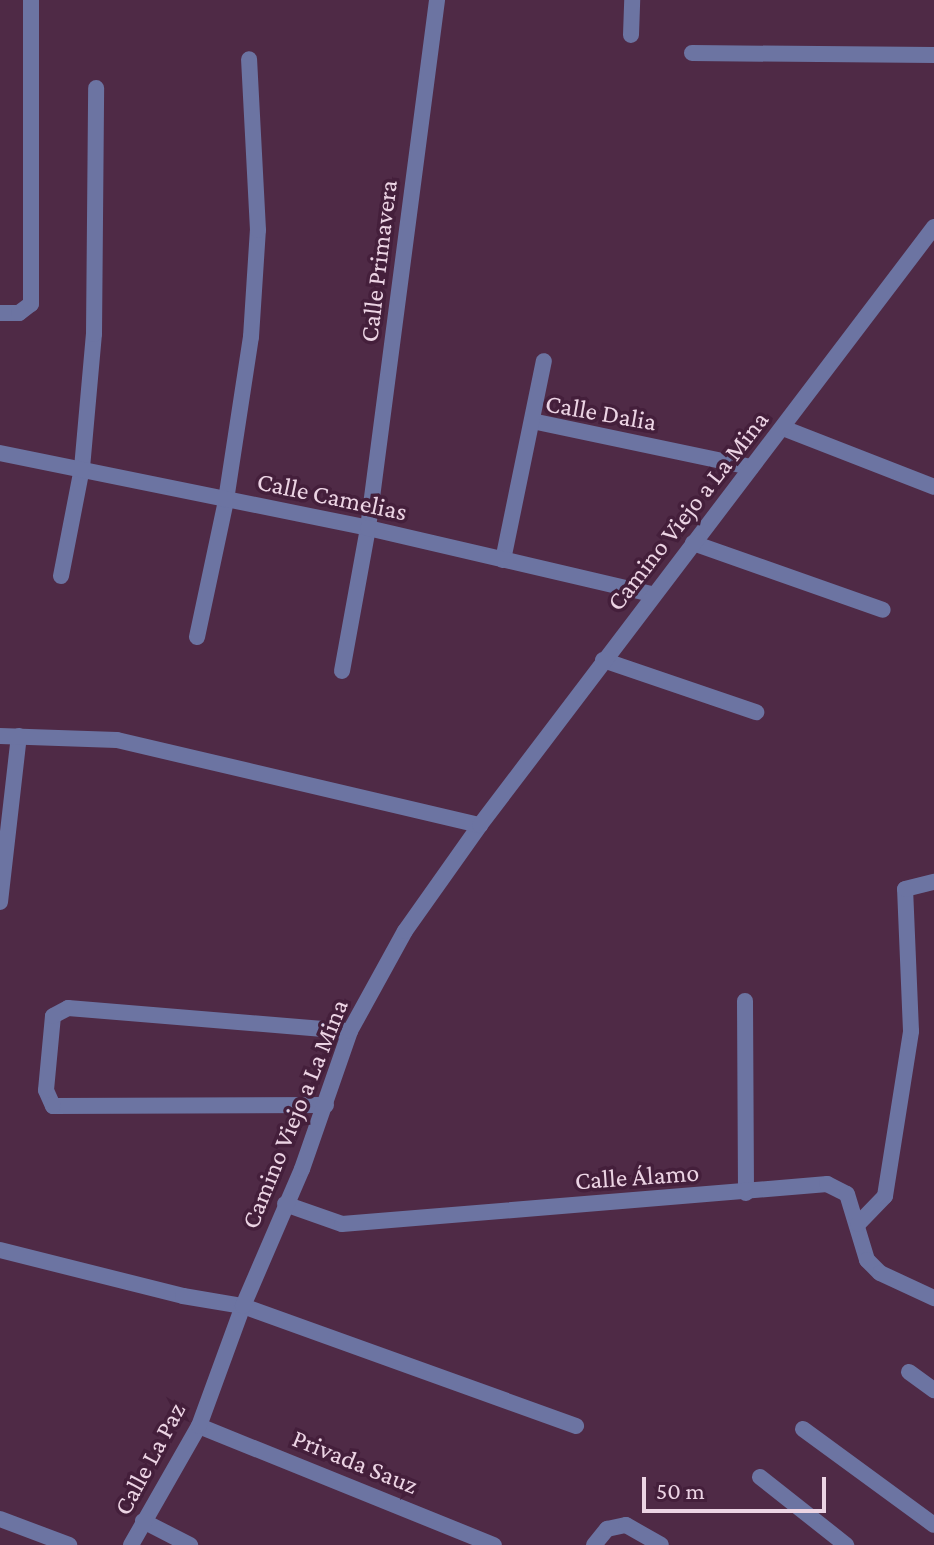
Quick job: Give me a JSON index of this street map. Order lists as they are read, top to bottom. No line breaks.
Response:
{"streets":{"street":["Calle Primavera","Calle Dalia","Calle Camelias","Camino Viejo a La Mina","Calle Álamo","Calle La Paz","Privada Sauz"]},"crossings":[["Calle Primavera","Calle Camelias"],["Calle Dalia","Calle Camelias"],["Calle Dalia","Camino Viejo a La Mina"],["Calle Camelias","Camino Viejo a La Mina"],["Camino Viejo a La Mina","Calle Álamo"],["Camino Viejo a La Mina","Calle La Paz"],["Calle La Paz","Privada Sauz"]],"scale_bar":"50 m"}
